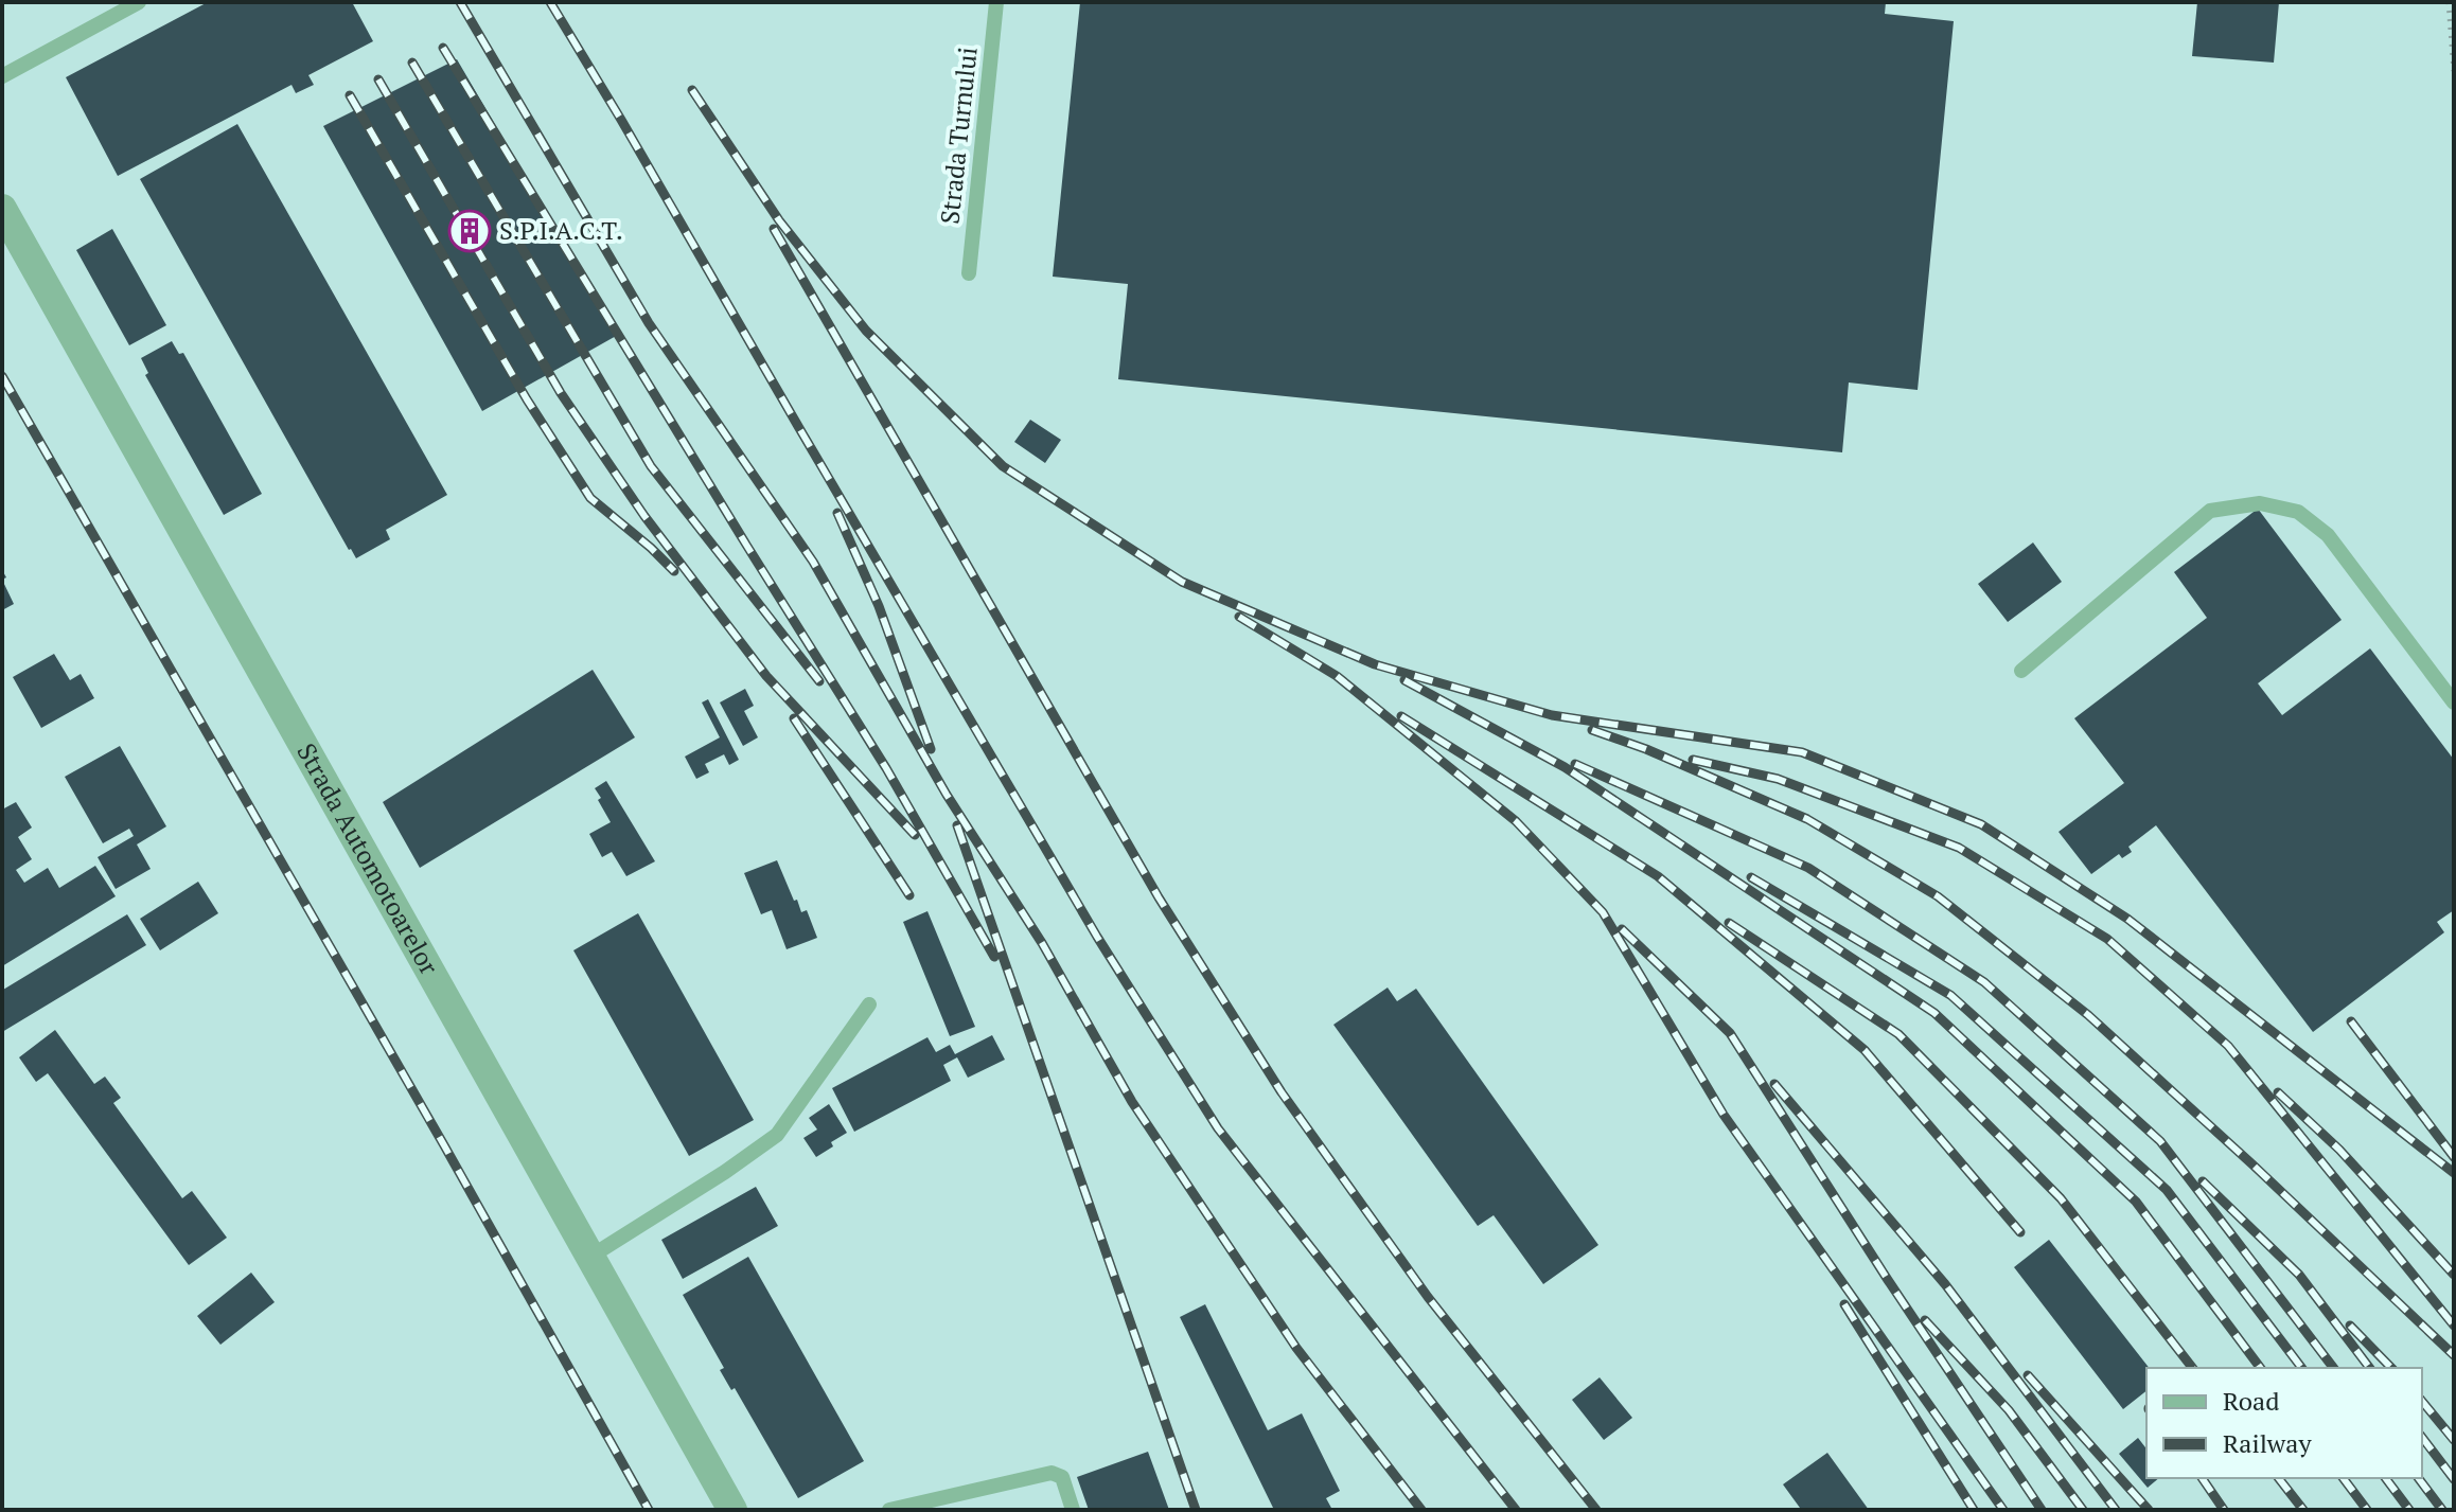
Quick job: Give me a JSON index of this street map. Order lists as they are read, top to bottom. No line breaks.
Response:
{"streets":{"street":["Strada Automotoarelor"],"lane":["Strada Turnului"]},"places":{"building":["S.P.I.A.C.T."]},"legend":["Road","Railway"]}
